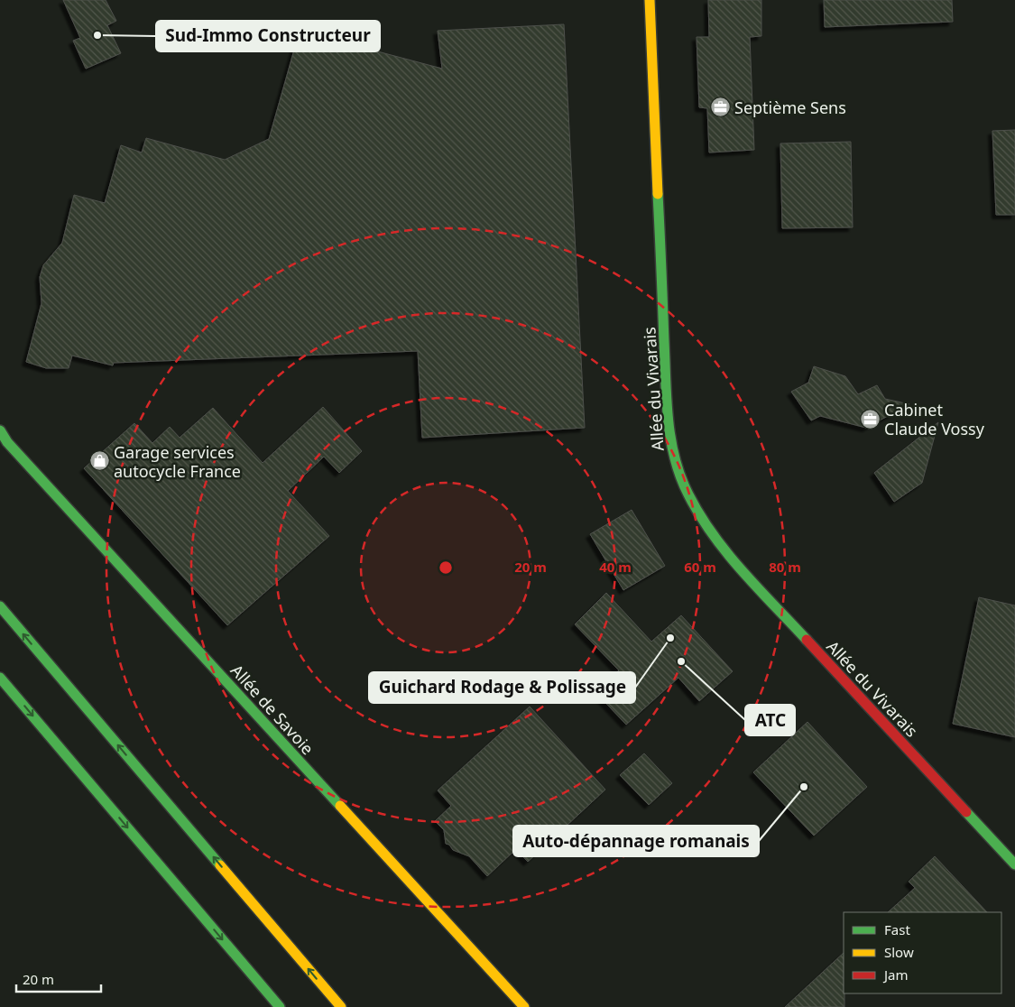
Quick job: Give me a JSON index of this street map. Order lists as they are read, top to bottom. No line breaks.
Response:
{"streets":{"main road":["Allée du Vivarais","Allée de Savoie"]},"places":{"other":["Sud-Immo Constructeur","Guichard Rodage & Polissage","ATC","Auto-dépannage romanais"],"office":["Septième Sens","Cabinet Claude Vossy"],"shop":["Garage services autocycle France"]},"legend":["Fast","Slow","Jam"],"scale_bar":"20 m","rings":["20 m","40 m","60 m","80 m"]}
